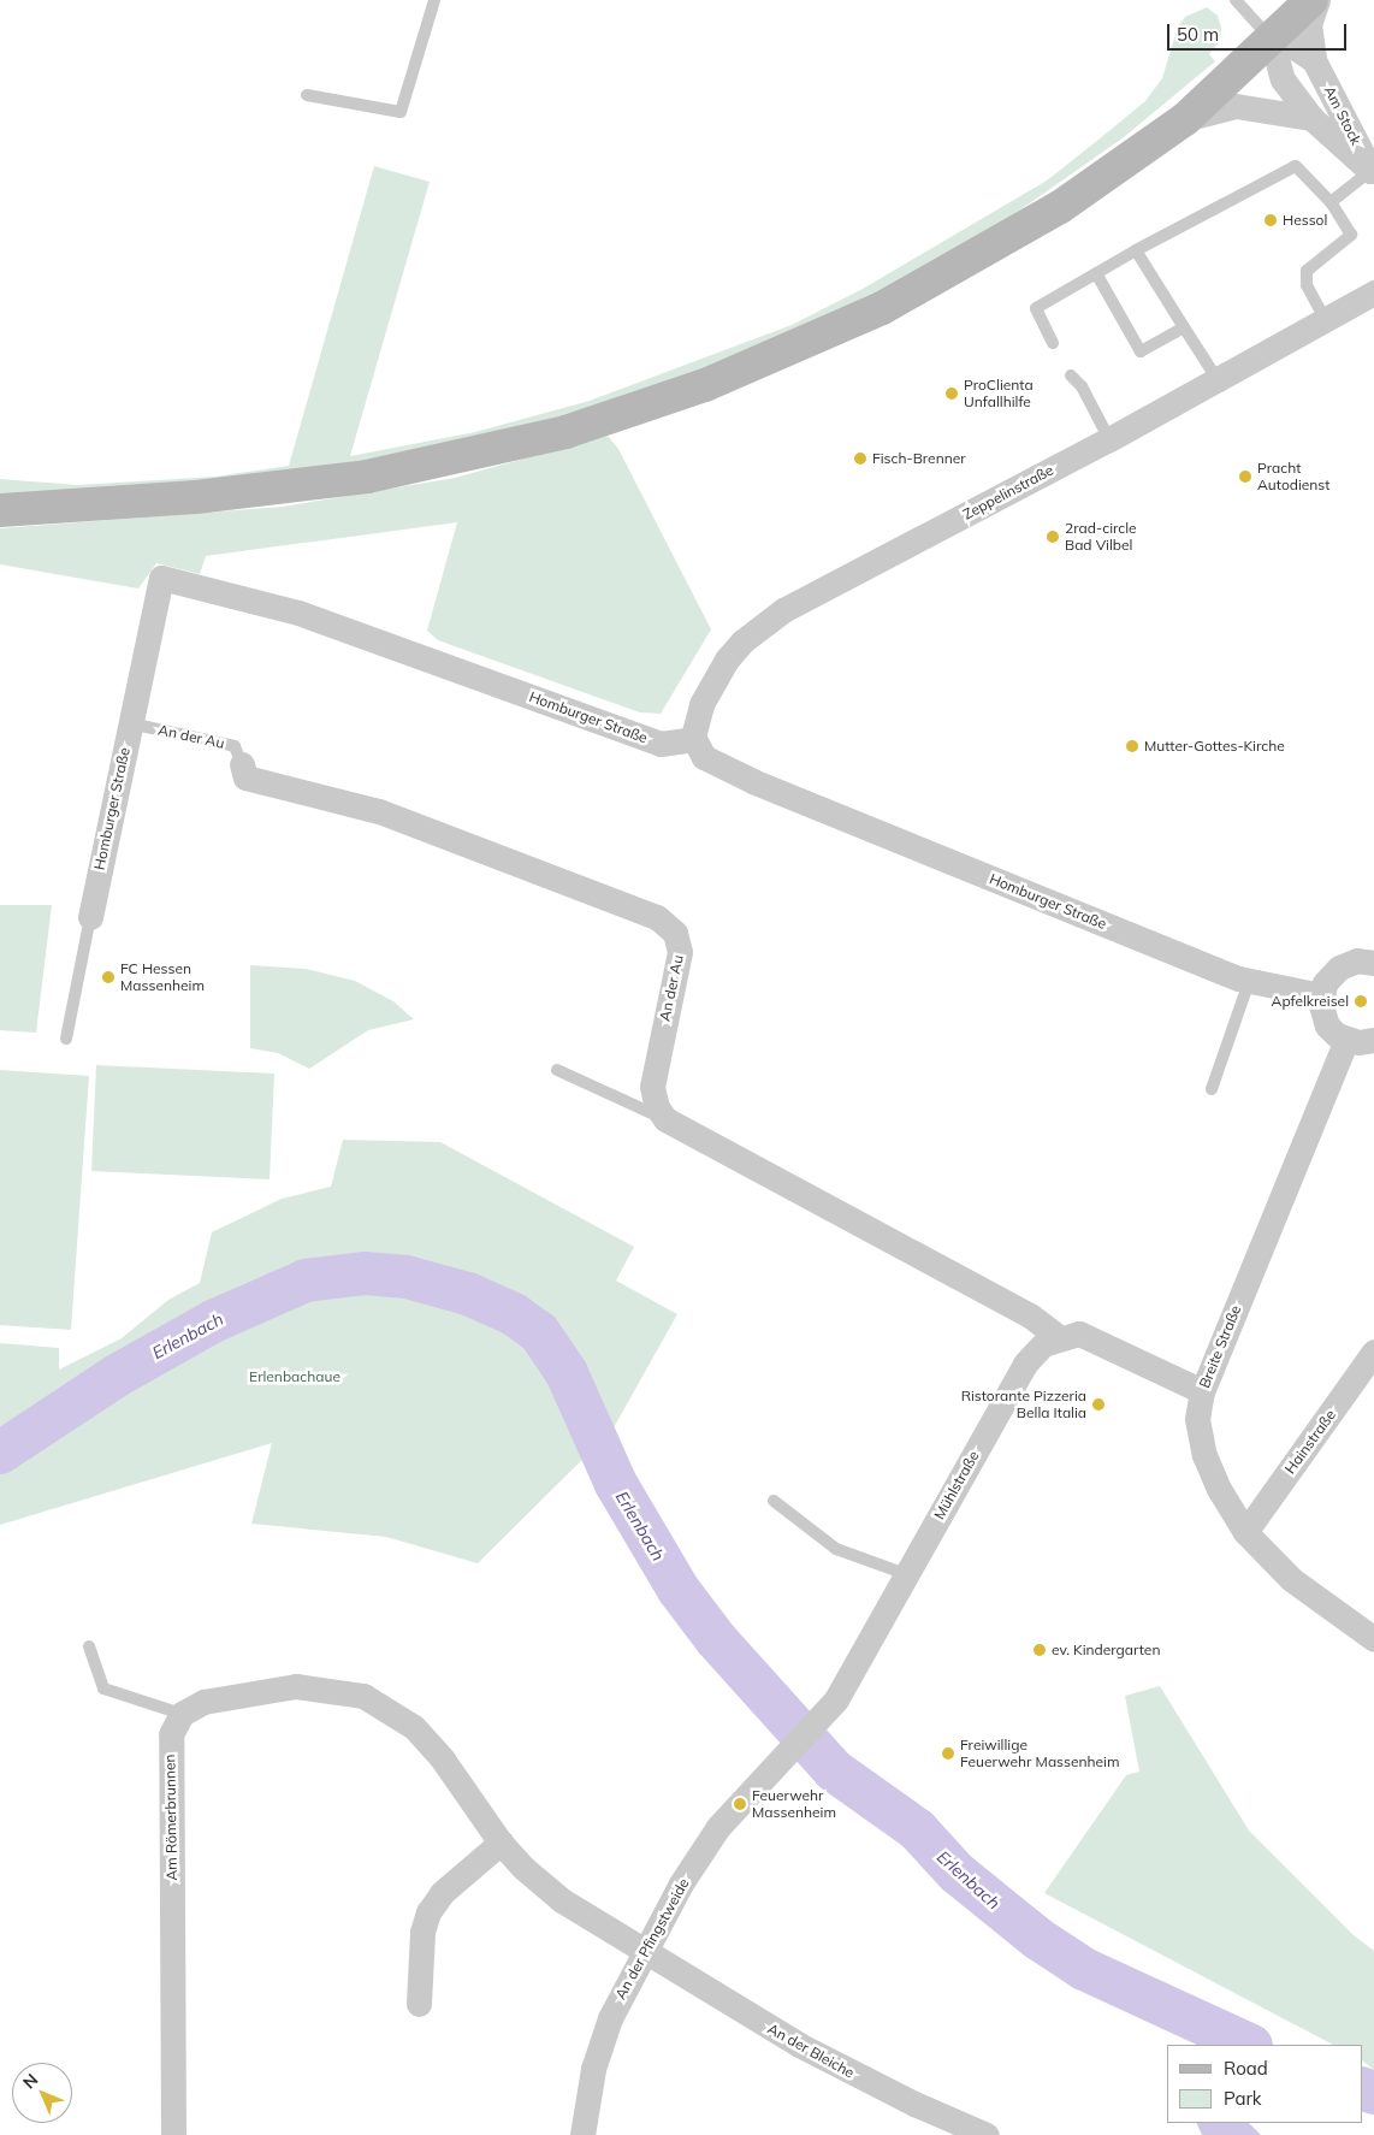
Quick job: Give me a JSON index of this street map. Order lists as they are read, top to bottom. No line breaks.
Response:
{"streets":{"street":["Am Stock","Zeppelinstraße","Homburger Straße","An der Au","Breite Straße","Hainstraße","Mühlstraße","Am Römerbrunnen","An der Pfingstweide","An der Bleiche"]},"crossings":[["Zeppelinstraße","Homburger Straße"],["Homburger Straße","An der Au"],["Breite Straße","Hainstraße"],["Mühlstraße","An der Pfingstweide"],["An der Pfingstweide","An der Bleiche"]],"water":["Erlenbach"],"parks":["Erlenbachaue"],"places":["Hessol","ProClienta Unfallhilfe","Fisch-Brenner","Pracht Autodienst","2rad-circle Bad Vilbel","Mutter-Gottes-Kirche","FC Hessen Massenheim","Apfelkreisel","Ristorante Pizzeria Bella Italia","ev. Kindergarten","Freiwillige Feuerwehr Massenheim","Feuerwehr Massenheim"],"legend":["Road","Park"],"scale_bar":"50 m","north":"top left"}
